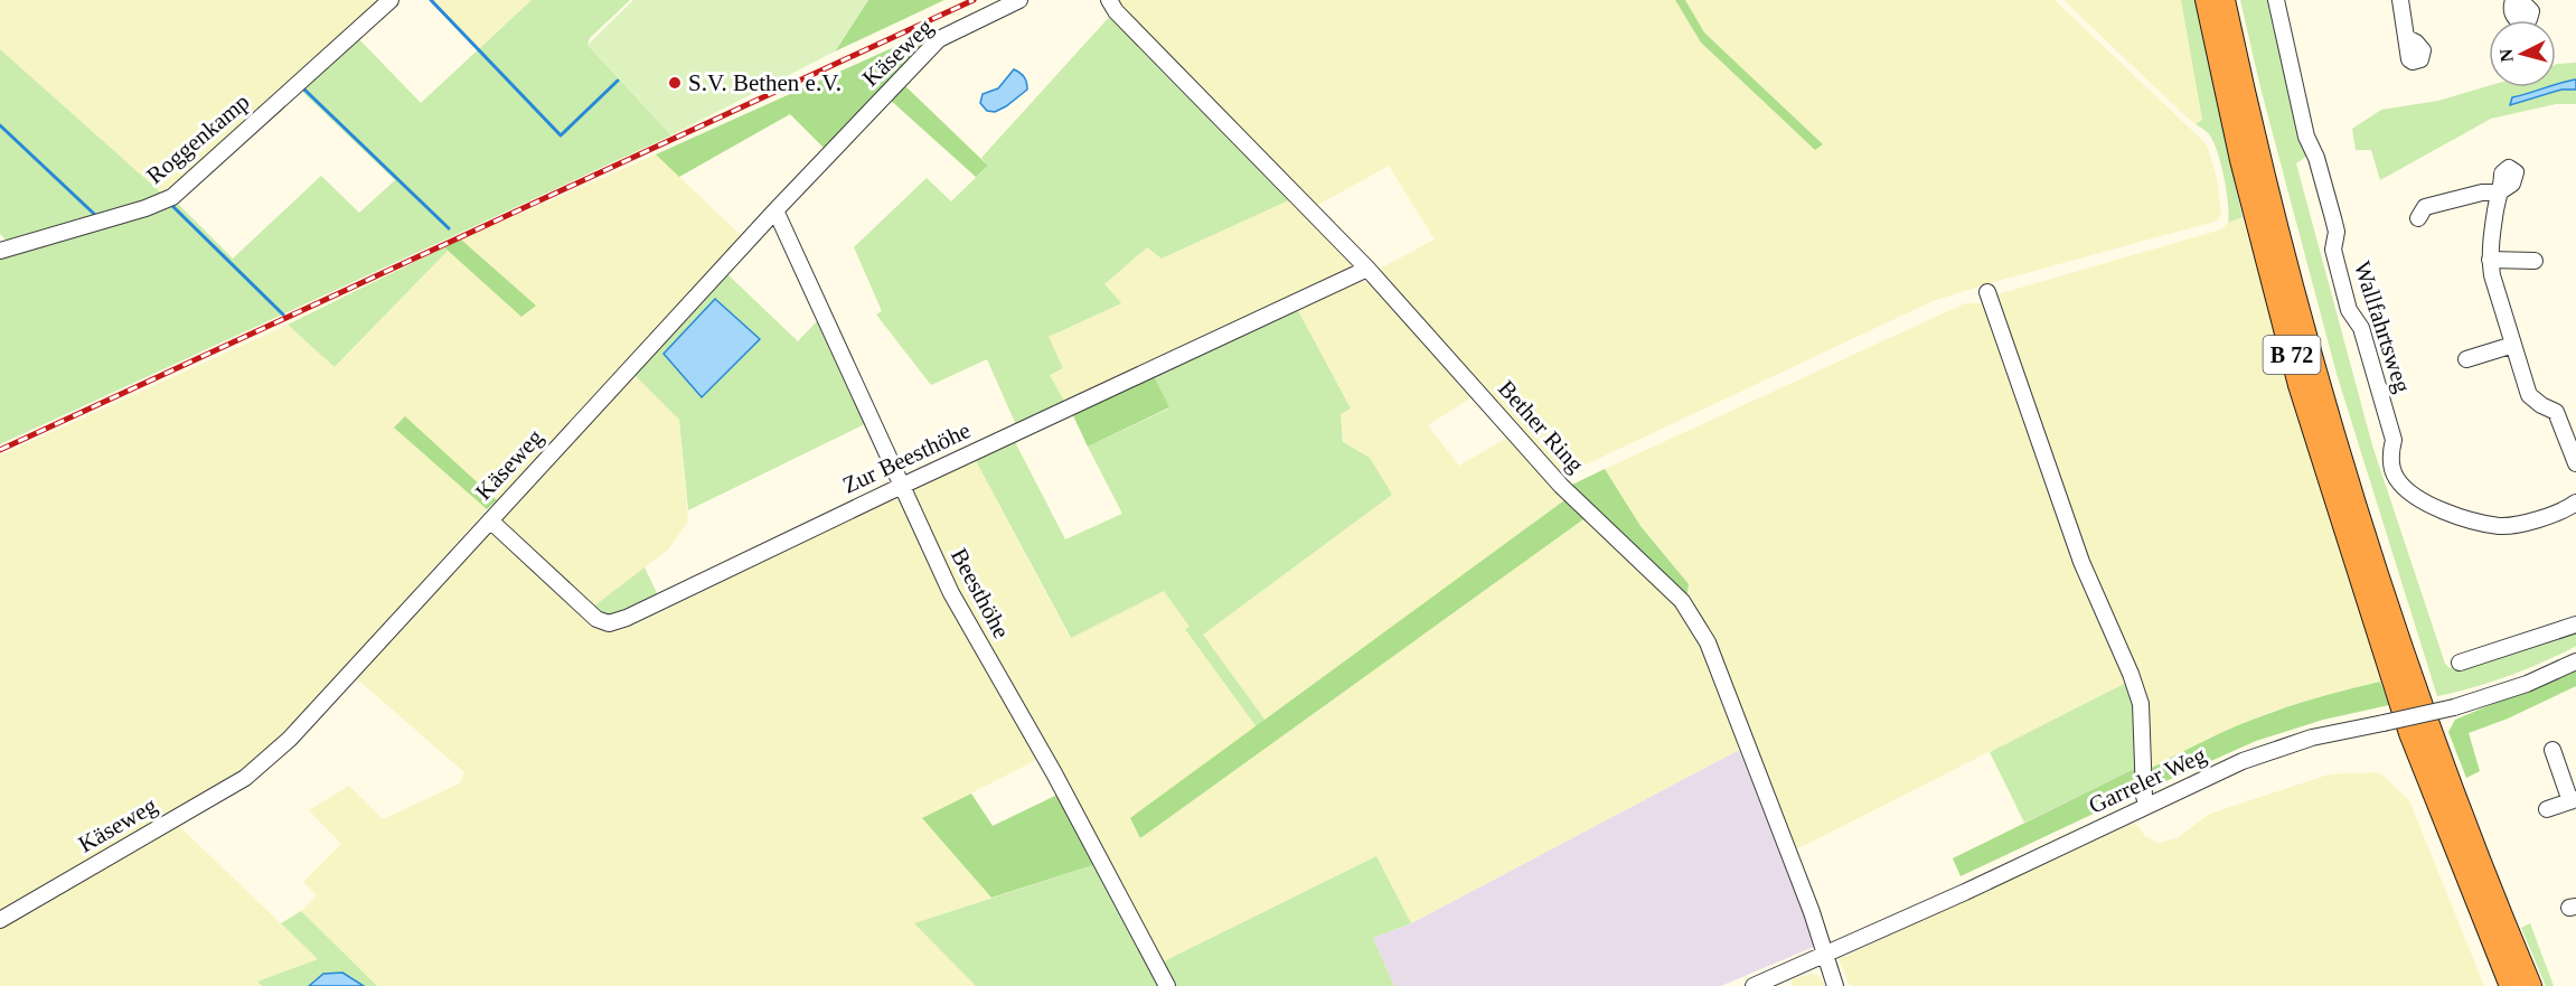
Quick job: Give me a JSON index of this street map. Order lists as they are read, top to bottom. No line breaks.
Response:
{"streets":{"highway":["B 72"],"street":["Käseweg","Roggenkamp","Wallfahrtsweg","Bether Ring","Zur Beesthöhe","Beesthöhe","Garreler Weg"]},"crossings":[["Käseweg","Zur Beesthöhe"],["Käseweg","Beesthöhe"],["Bether Ring","Zur Beesthöhe"],["Bether Ring","Garreler Weg"],["Zur Beesthöhe","Beesthöhe"]],"places":["S.V. Bethen e.V."],"north":"left"}
